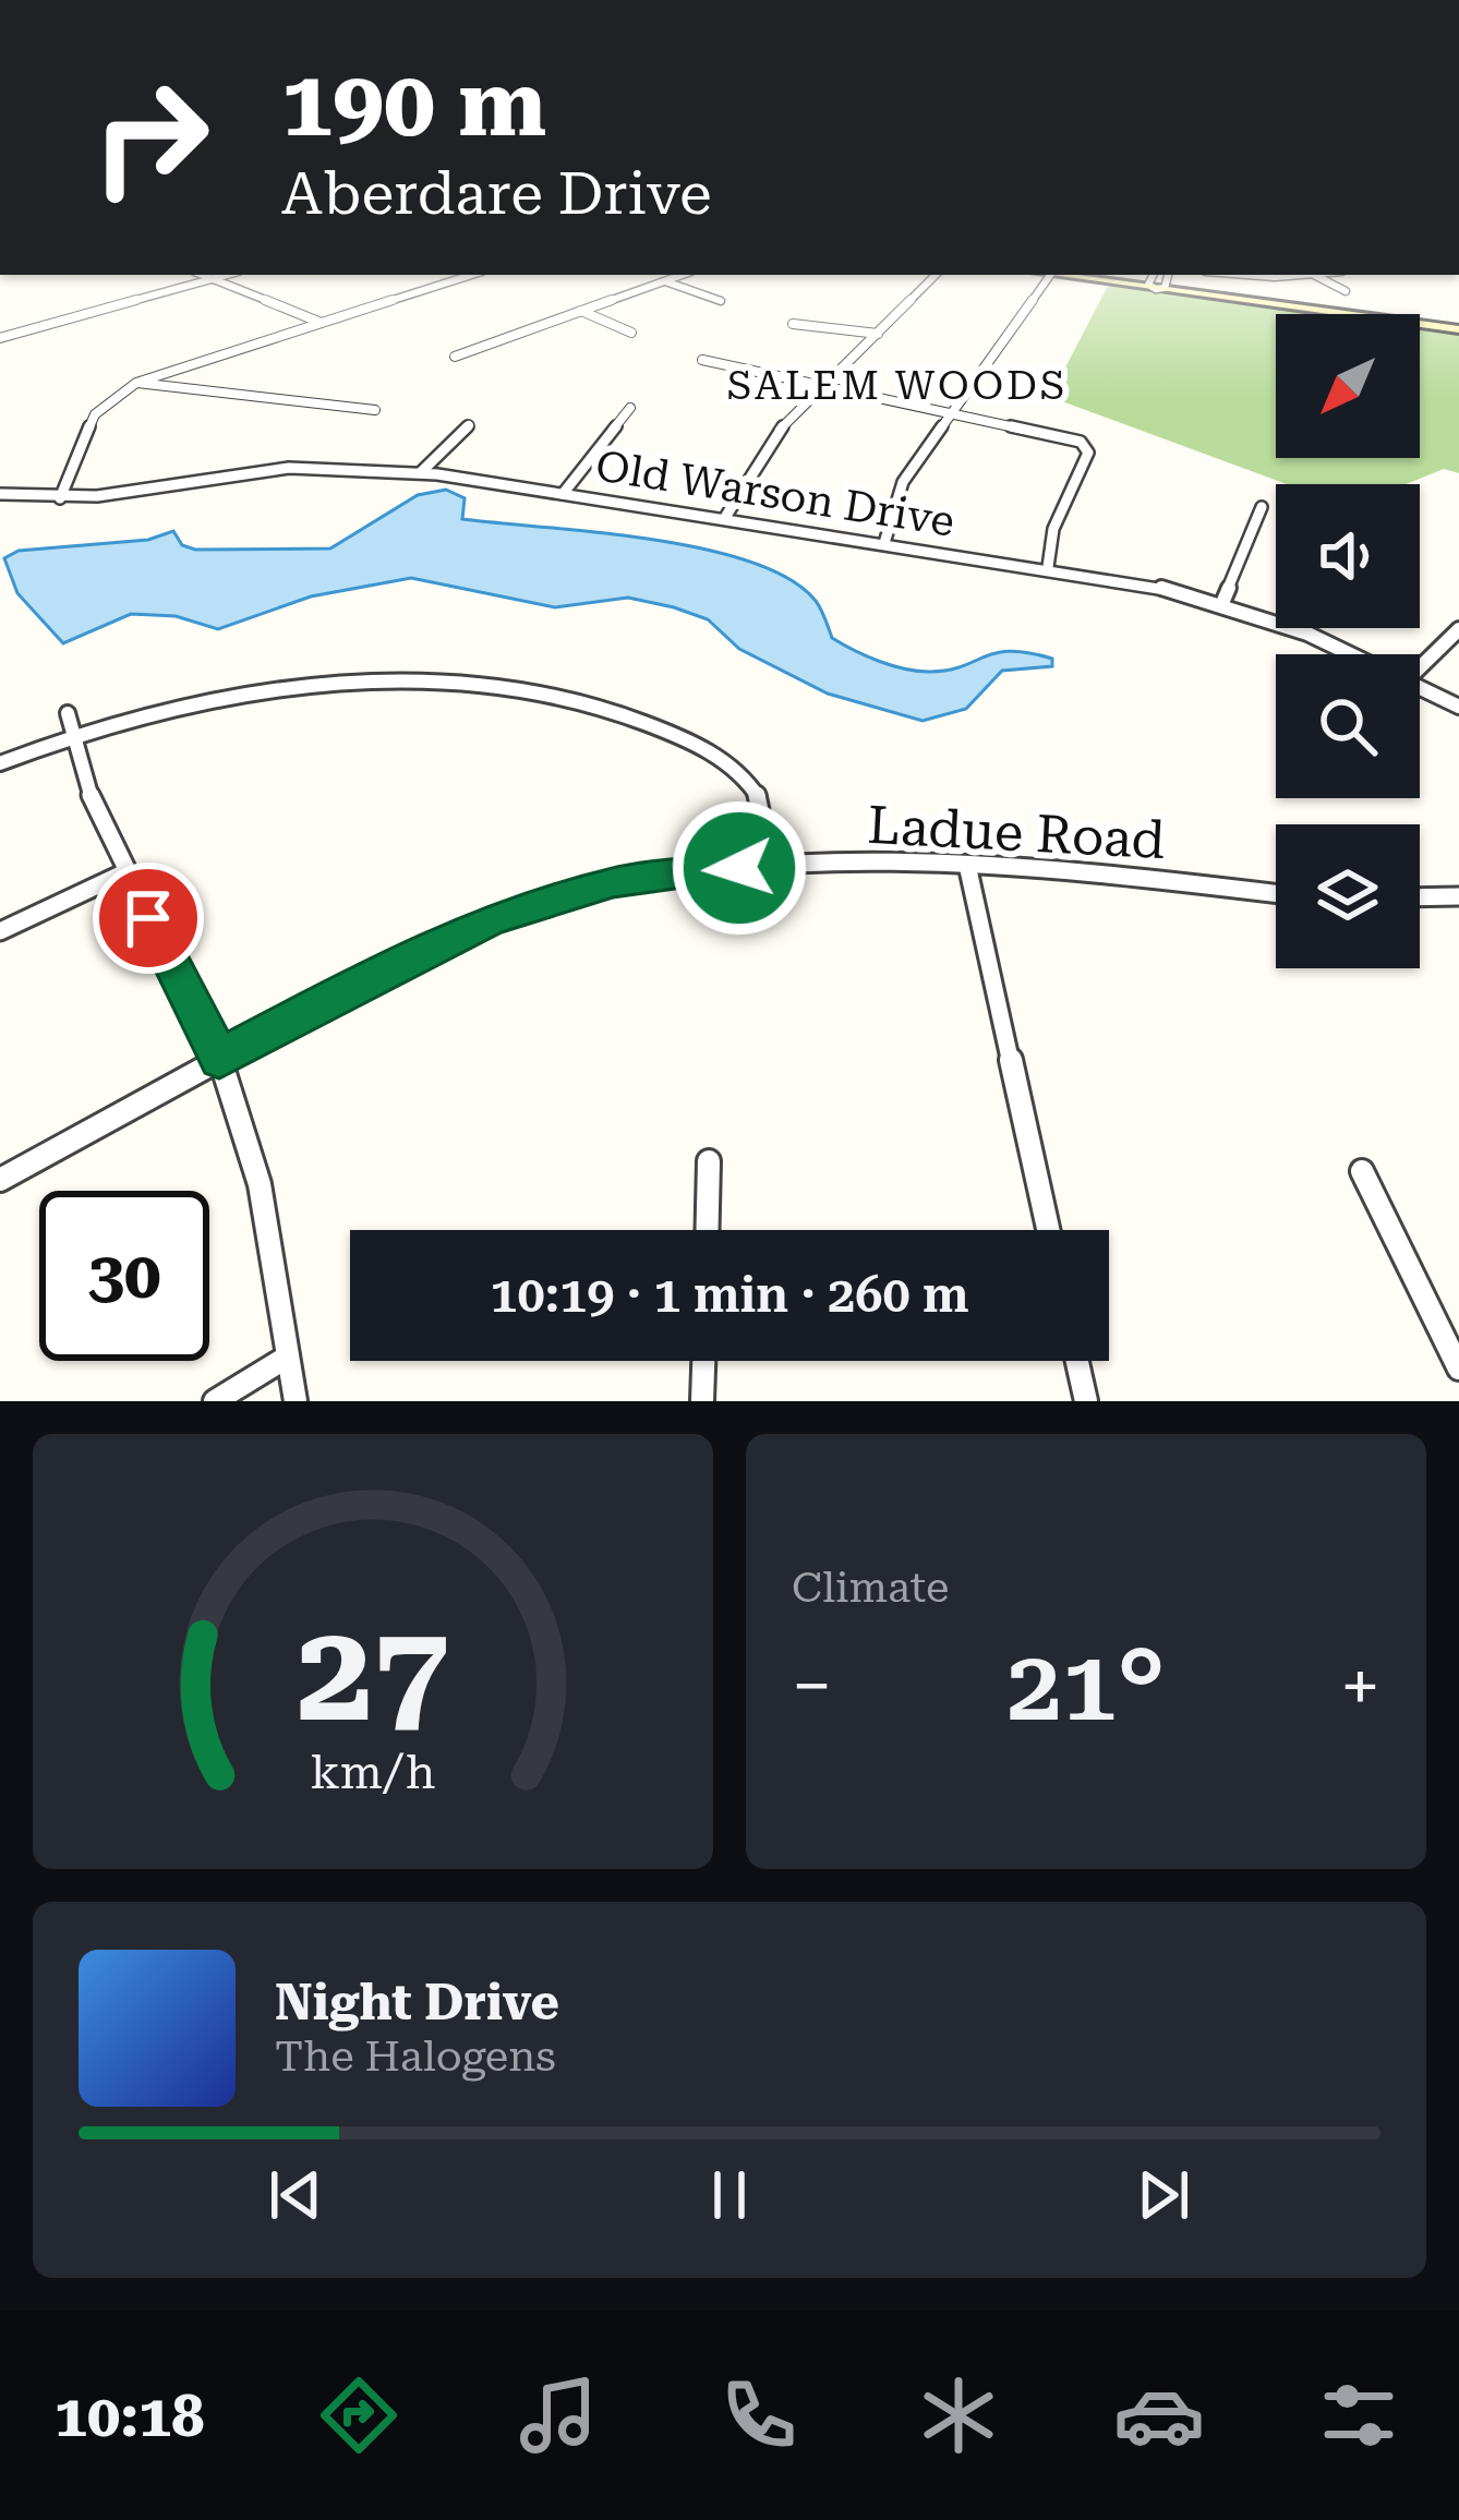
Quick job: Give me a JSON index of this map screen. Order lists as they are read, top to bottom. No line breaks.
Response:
{"streets":{"street":["Old Warson Drive","Ladue Road"]},"districts":["SALEM WOODS"],"north":"bottom left","page":{"turn":["190 m","Aberdare Drive"],"limit":"30","trip":"10:19 · 1 min · 260 m","tile":"Climate","heat":["−","21°","+"],"song":["Night Drive","The Halogens"],"tabs":"10:18","gauge":["27","km/h"]}}
